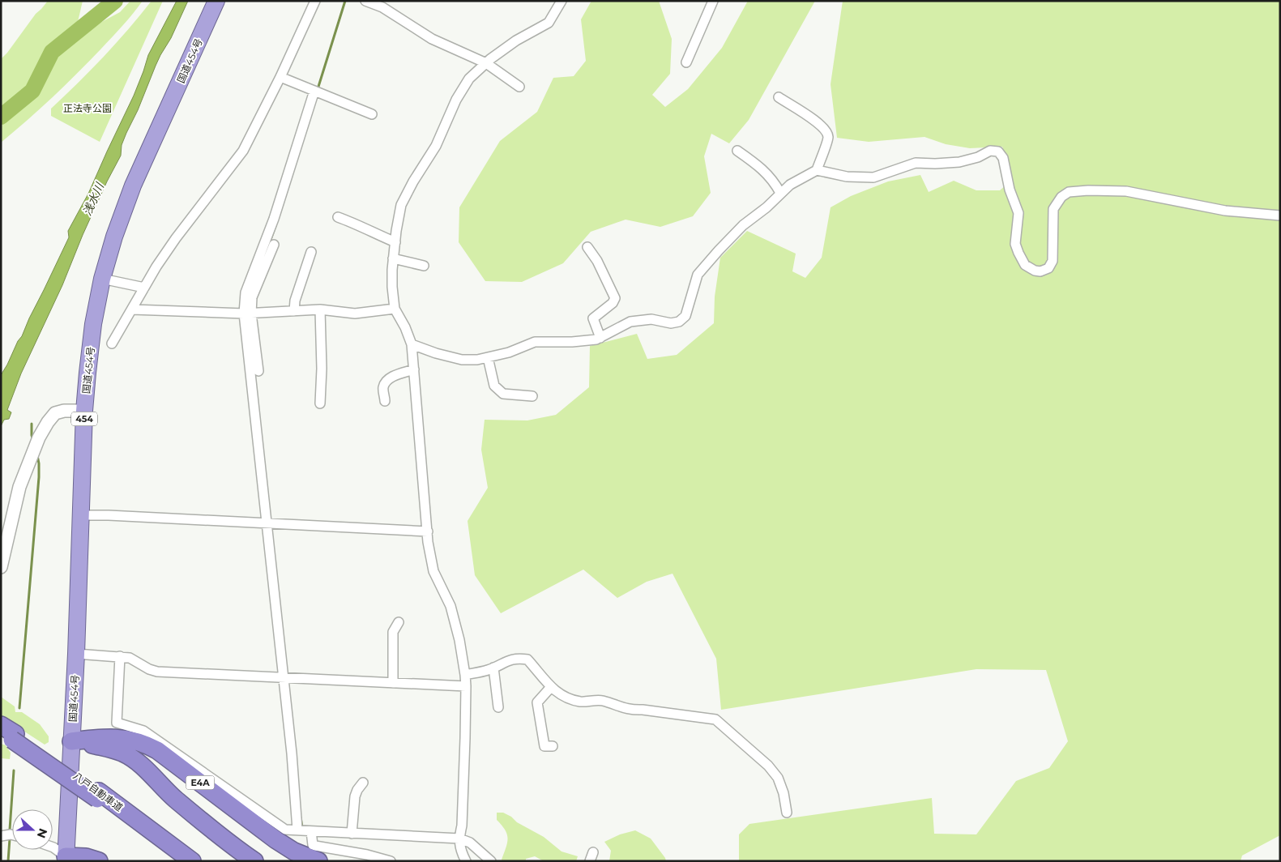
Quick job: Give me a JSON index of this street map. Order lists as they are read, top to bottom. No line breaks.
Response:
{"streets":{"highway":["国道454号","454","E4A","八戸自動車道"]},"crossings":[["国道454号","E4A"]],"water":["浅水川"],"parks":["正法寺公園"],"north":"right"}
